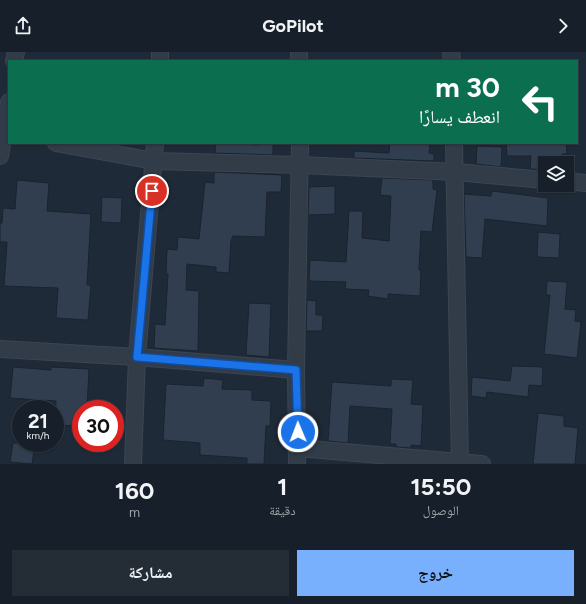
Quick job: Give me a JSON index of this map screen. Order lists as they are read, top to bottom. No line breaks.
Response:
{"page":{"header":"GoPilot","turn":["30 m","انعطف يسارًا"],"speed":"21 km/h","limit":"30","eta":["15:50","الوصول","1","دقيقة","160","m"],"buttons":["خروج","مشاركة"]}}
